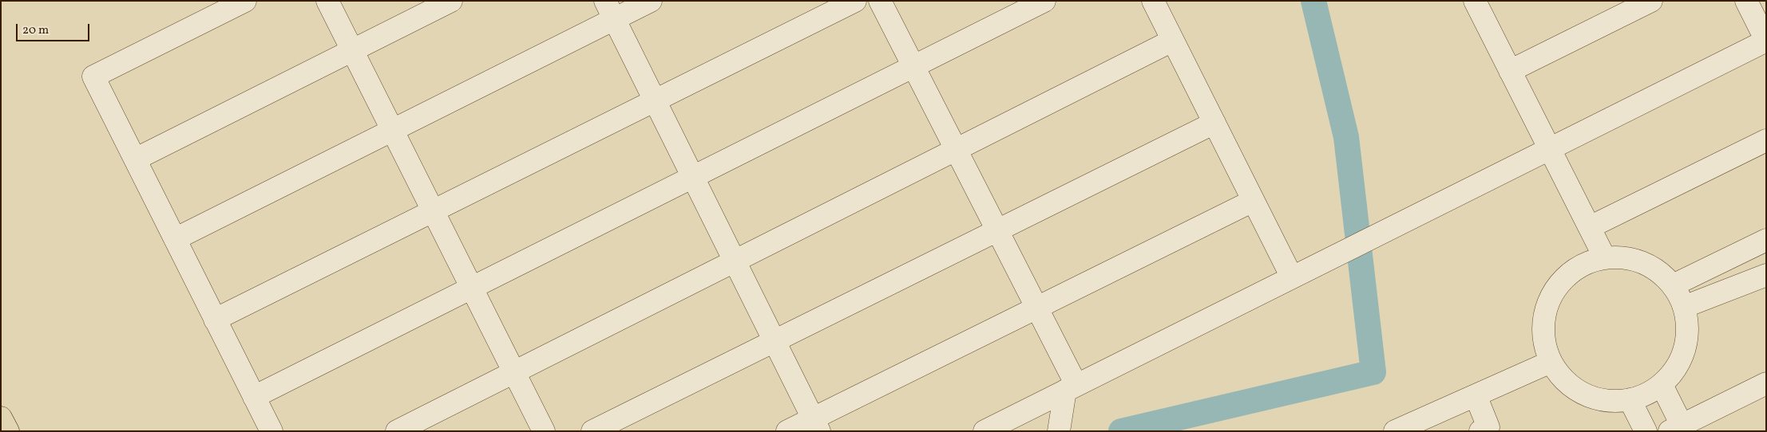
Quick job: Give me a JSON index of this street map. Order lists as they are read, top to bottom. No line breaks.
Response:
{"scale_bar":"20 m"}
